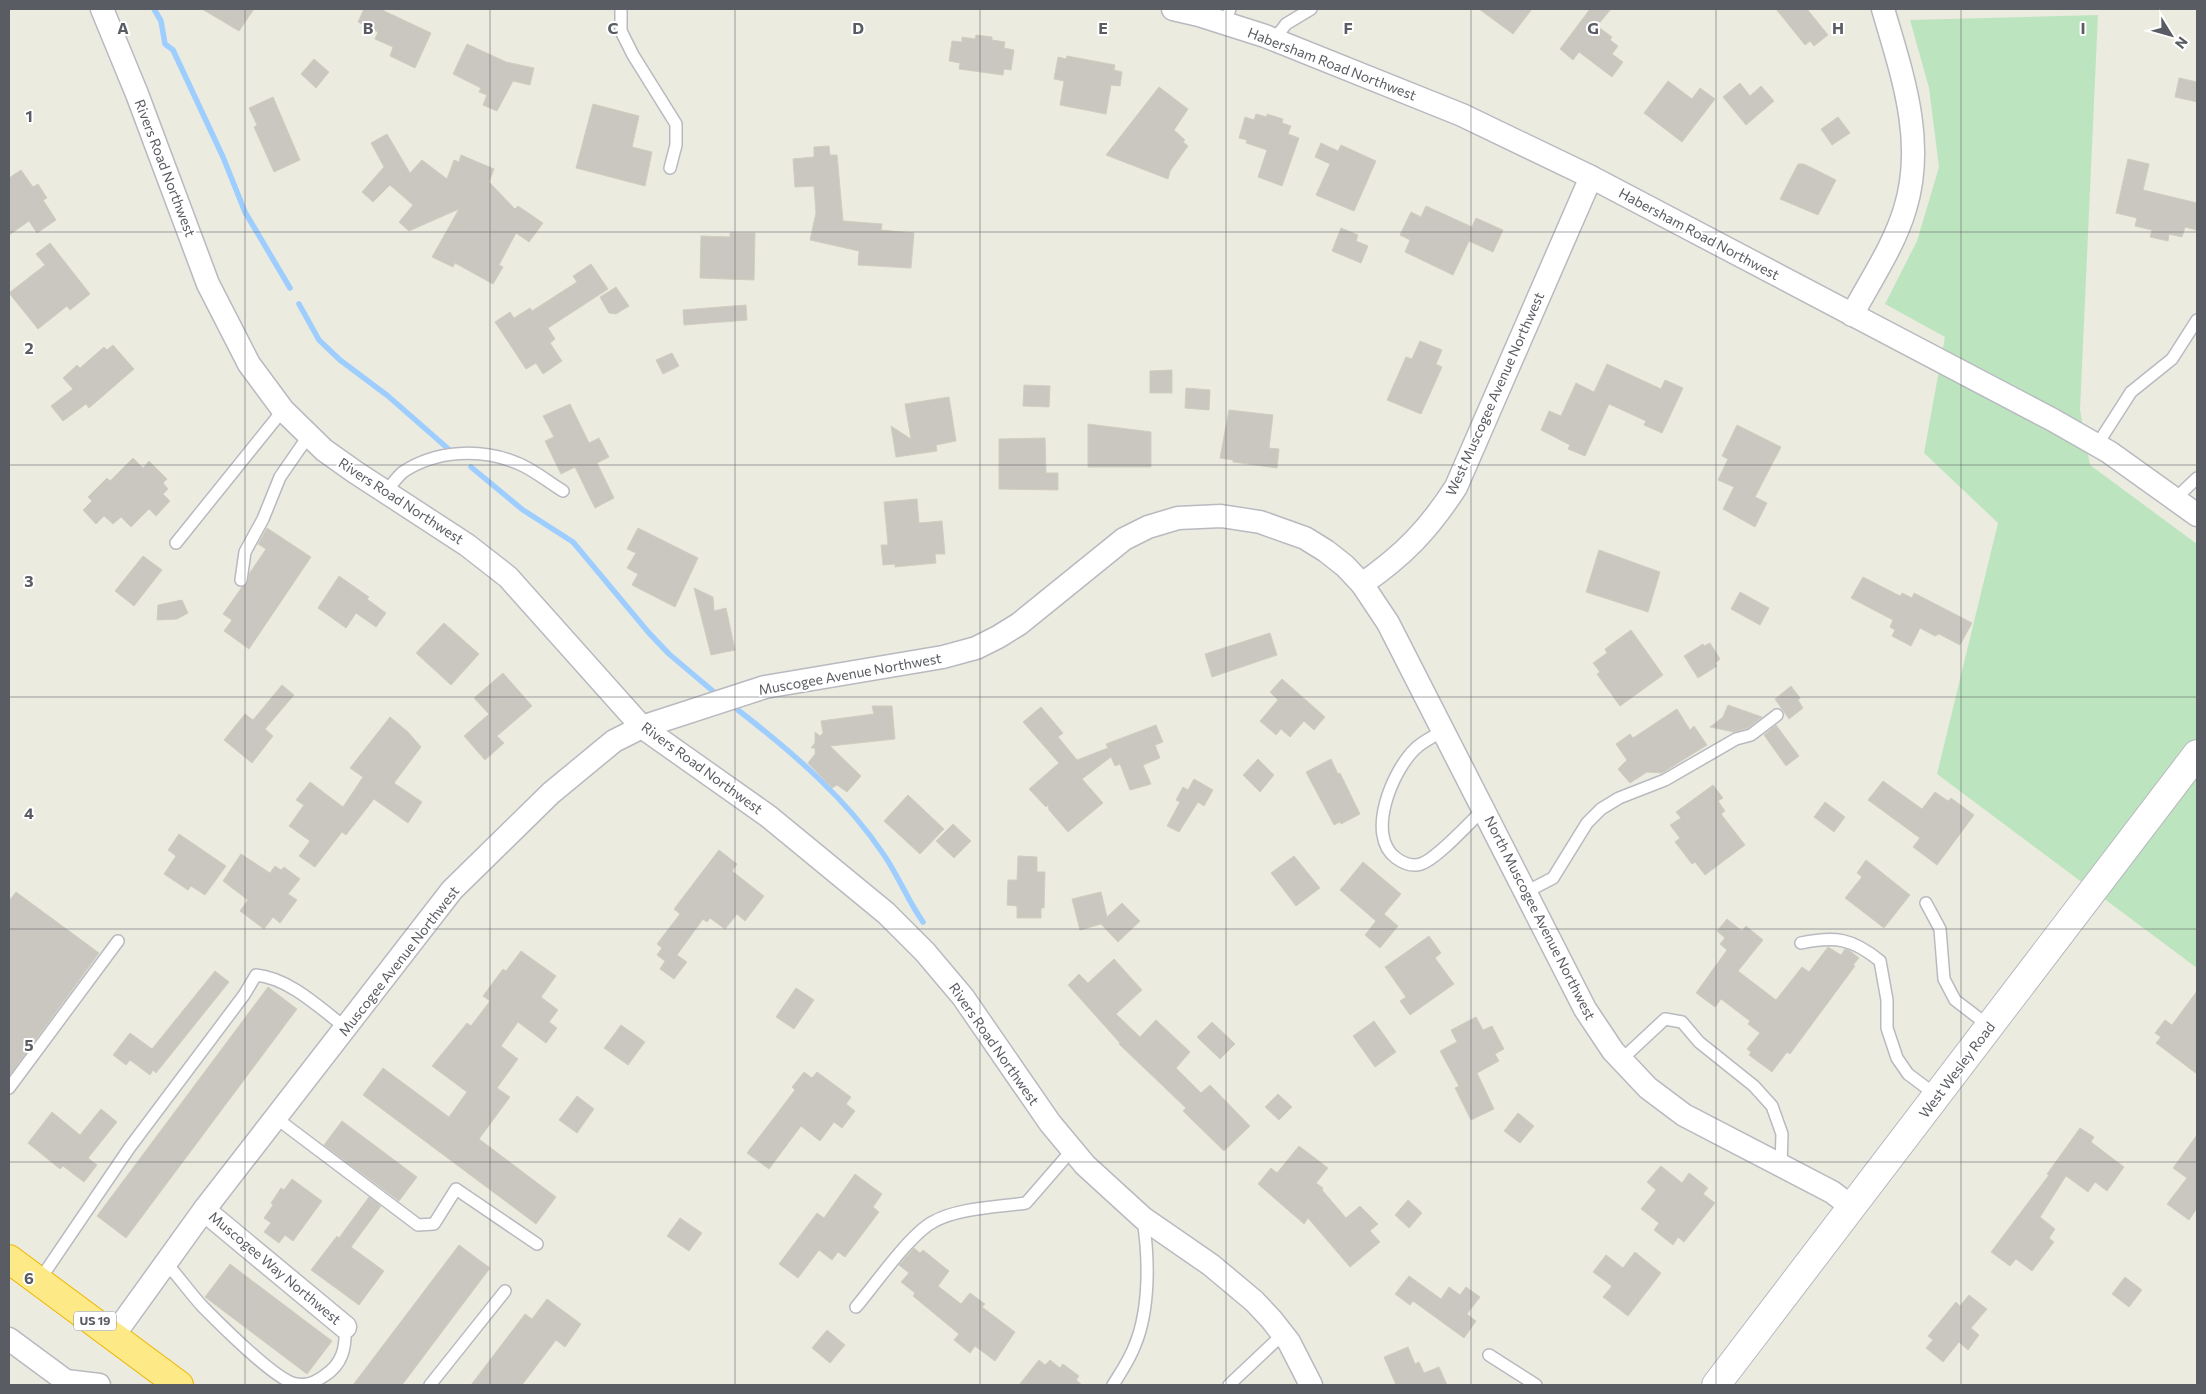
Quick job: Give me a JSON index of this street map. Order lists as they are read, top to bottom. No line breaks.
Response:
{"streets":{"highway":["US 19"],"street":["Habersham Road Northwest","Rivers Road Northwest","West Muscogee Avenue Northwest","Muscogee Avenue Northwest","North Muscogee Avenue Northwest","West Wesley Road","Muscogee Way Northwest"]},"crossings":[["Habersham Road Northwest","West Muscogee Avenue Northwest"],["Rivers Road Northwest","Muscogee Avenue Northwest"],["West Muscogee Avenue Northwest","Muscogee Avenue Northwest"],["West Muscogee Avenue Northwest","North Muscogee Avenue Northwest"],["Muscogee Avenue Northwest","North Muscogee Avenue Northwest"],["Muscogee Avenue Northwest","Muscogee Way Northwest"],["Muscogee Avenue Northwest","US 19"],["North Muscogee Avenue Northwest","West Wesley Road"]],"north":"bottom right","grid":{"columns":["A","B","C","D","E","F","G","H","I"],"rows":["1","2","3","4","5","6"]}}
